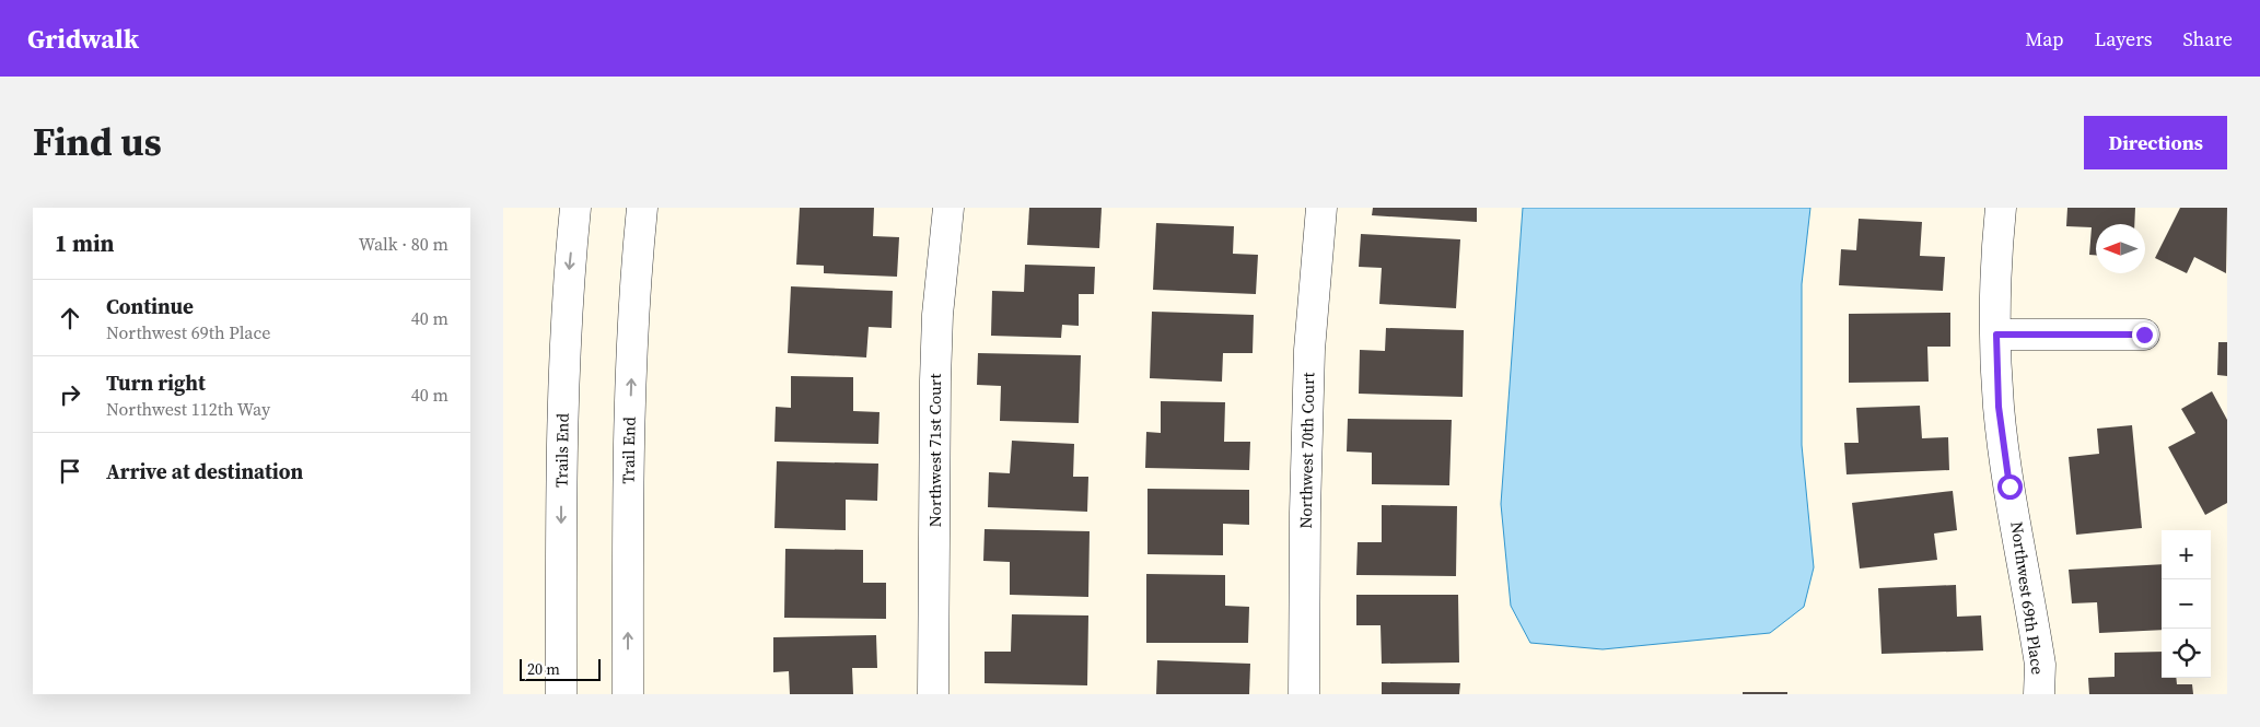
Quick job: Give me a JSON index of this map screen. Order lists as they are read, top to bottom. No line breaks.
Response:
{"streets":{"street":["Trails End","Trail End","Northwest 71st Court","Northwest 70th Court","Northwest 69th Place"]},"one_way":["Trails End","Trail End"],"scale_bar":"20 m","north":"left","page":{"header":"Gridwalk","nav":["Map","Layers","Share"],"title":"Find us","buttons":"Directions","heading":["1 min","Walk · 80 m"],"list":[["Continue","Northwest 69th Place","40 m"],["Turn right","Northwest 112th Way","40 m"],"Arrive at destination"],"map_buttons":["+","−"],"scale":"20 m"}}
